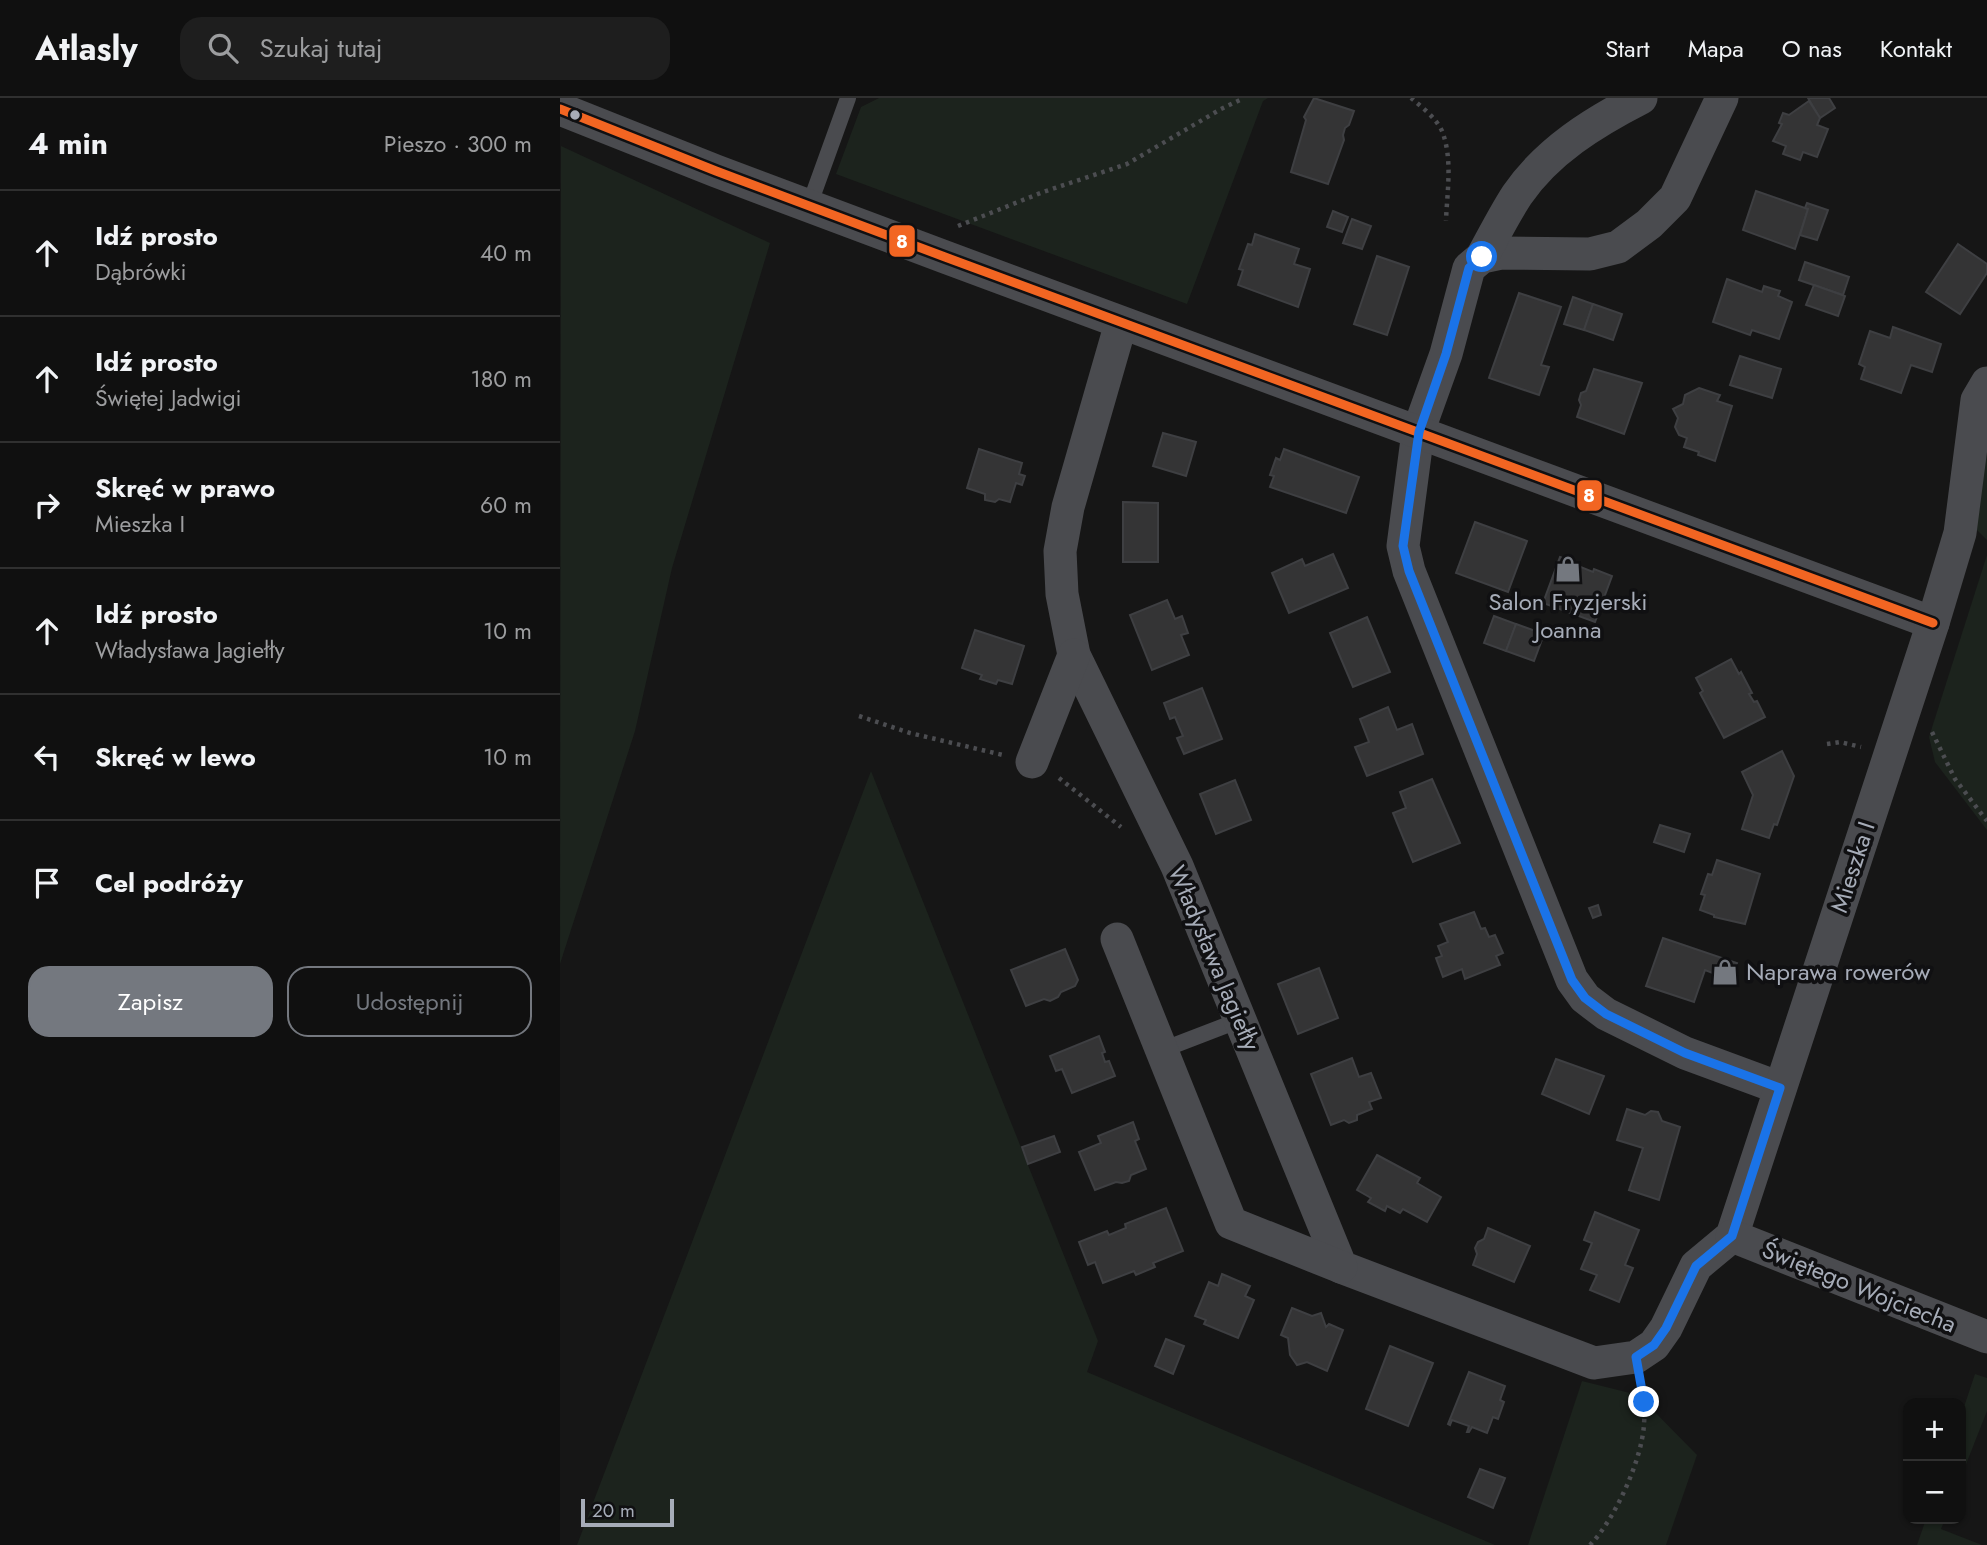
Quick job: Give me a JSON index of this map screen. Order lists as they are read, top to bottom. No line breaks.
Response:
{"streets":{"street":["Mieszka I","Władysława Jagiełły","Świętego Wojciecha"]},"crossings":[["Mieszka I","Świętego Wojciecha"]],"places":{"shop":["Salon Fryzjerski Joanna","Naprawa rowerów"]},"lines":["transit line 8"],"scale_bar":"20 m","page":{"header":"Atlasly","search":"Szukaj tutaj","nav":["Start","Mapa","O nas","Kontakt"],"heading":["4 min","Pieszo · 300 m"],"list":[["Idź prosto","Dąbrówki","40 m"],["Idź prosto","Świętej Jadwigi","180 m"],["Skręć w prawo","Mieszka I","60 m"],["Idź prosto","Władysława Jagiełły","10 m"],["Skręć w lewo","10 m"],"Cel podróży"],"buttons":["Zapisz","Udostępnij"],"map_buttons":["+","−"],"scale":"20 m"}}
